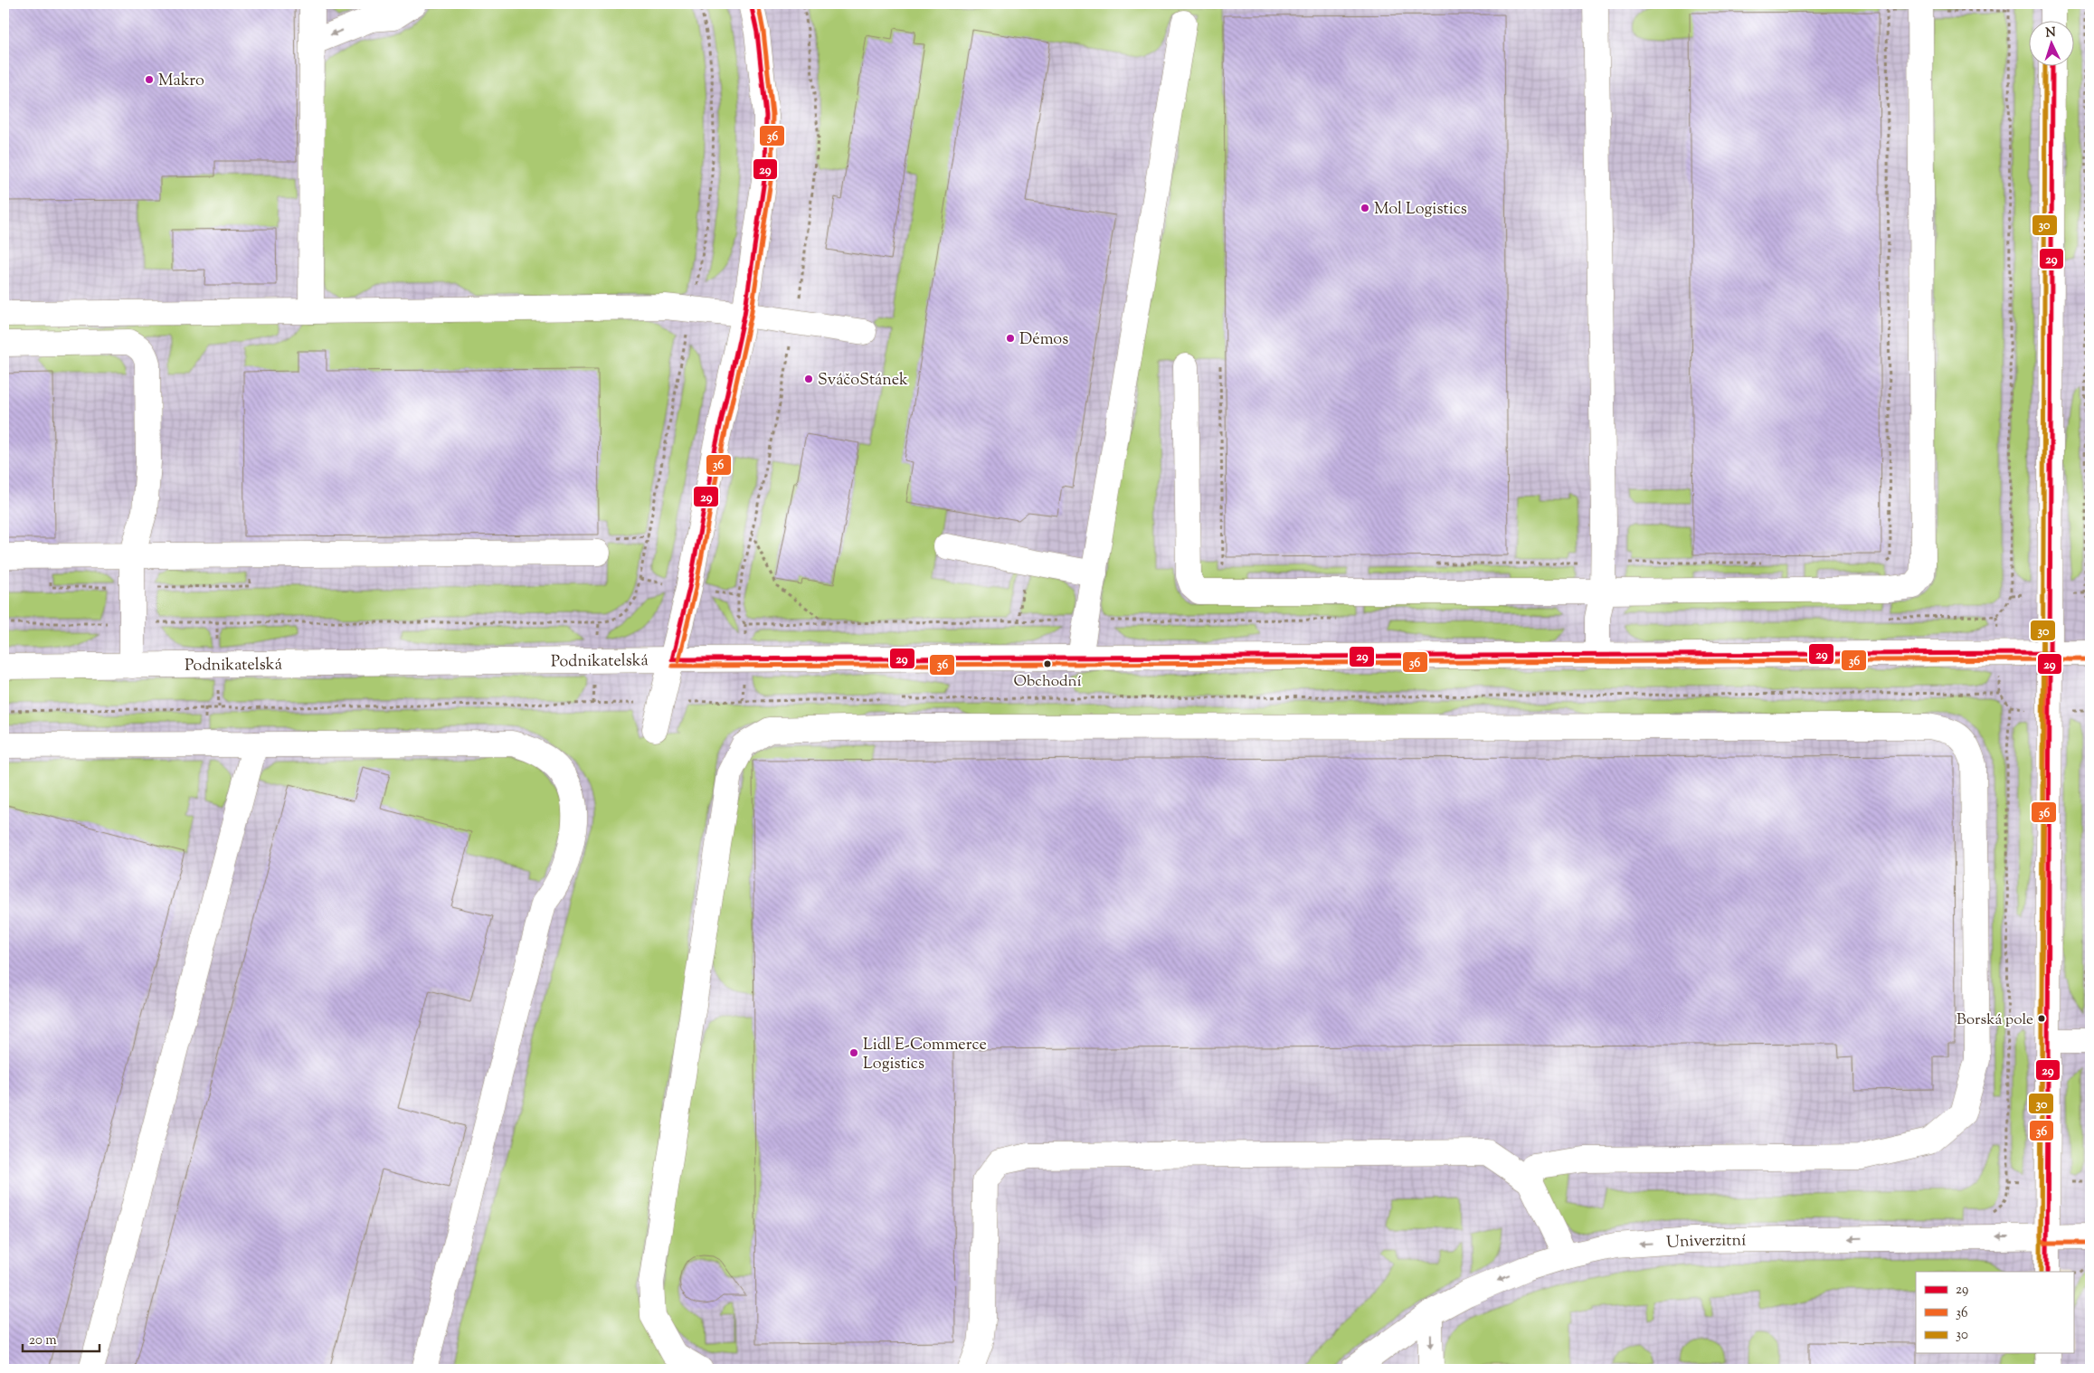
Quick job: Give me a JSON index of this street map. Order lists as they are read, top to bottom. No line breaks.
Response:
{"streets":{"street":["Podnikatelská","Univerzitní"]},"one_way":["Univerzitní"],"places":["Makro","Mol Logistics","Démos","SváčoStánek","Obchodní","Borská pole","Lidl E-Commerce Logistics"],"lines":["transit line 29","transit line 36","transit line 30"],"legend":["29","36","30"],"scale_bar":"20 m","north":"top"}
